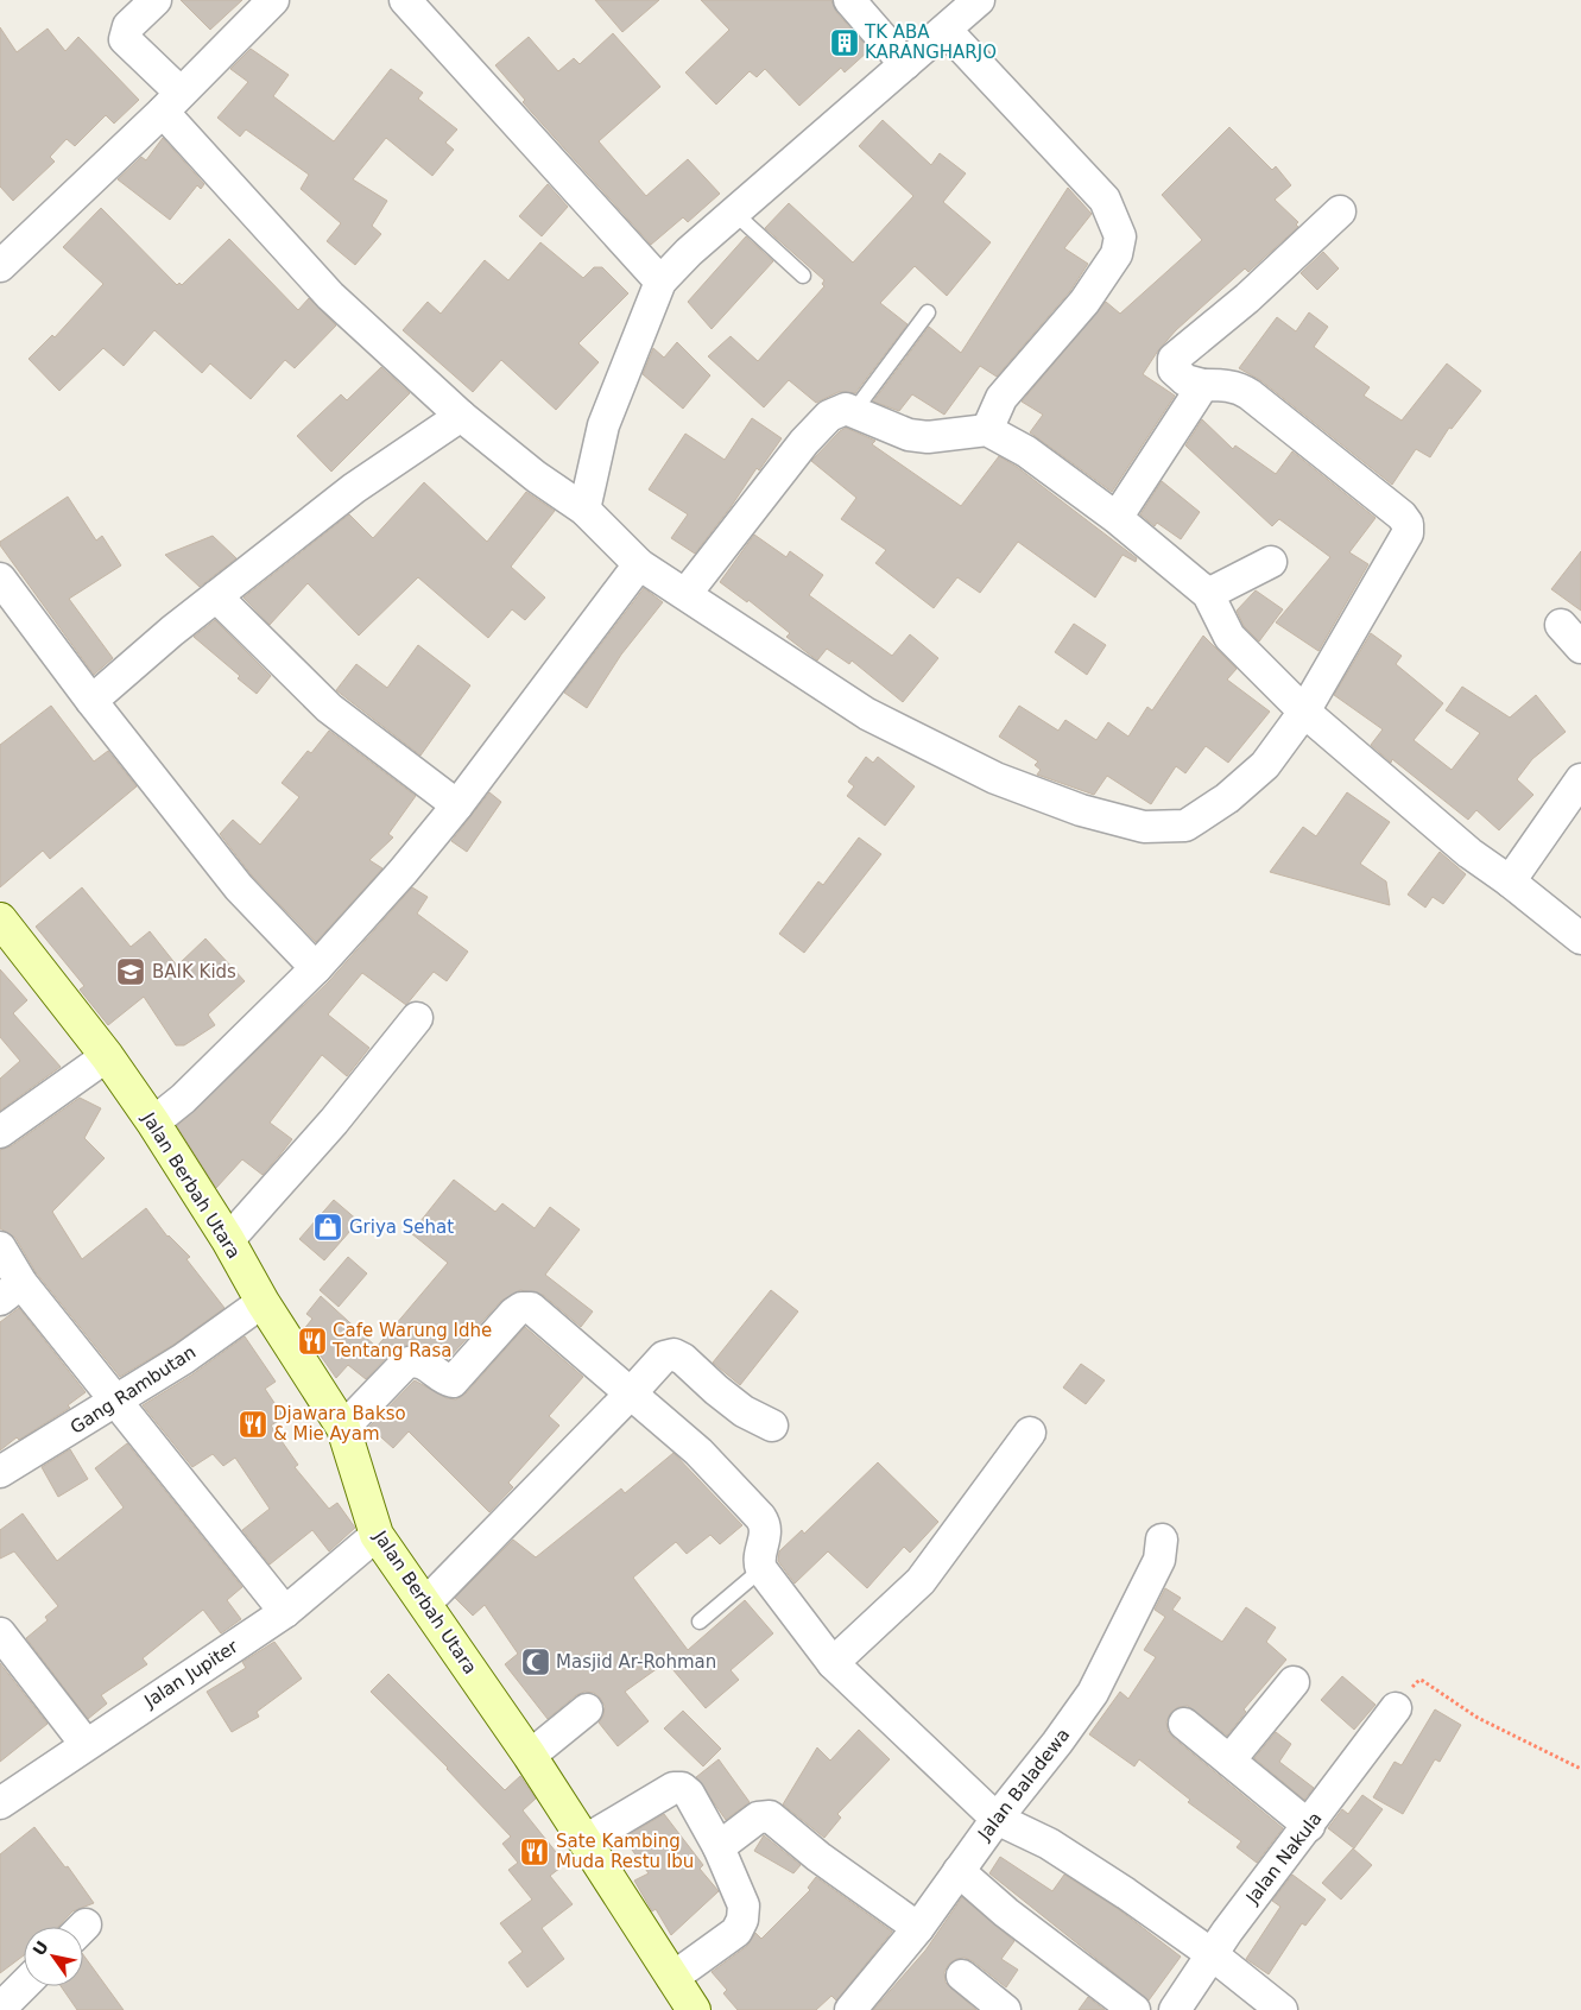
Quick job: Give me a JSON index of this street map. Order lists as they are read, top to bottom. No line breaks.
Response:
{"streets":{"main road":["Jalan Berbah Utara"],"street":["Gang Rambutan","Jalan Jupiter","Jalan Baladewa","Jalan Nakula"]},"crossings":[["Jalan Berbah Utara","Gang Rambutan"],["Jalan Berbah Utara","Jalan Jupiter"]],"places":{"building":["TK ABA KARANGHARJO"],"school or university":["BAIK Kids"],"shop":["Griya Sehat"],"restaurant":["Cafe Warung Idhe Tentang Rasa","Djawara Bakso & Mie Ayam","Sate Kambing Muda Restu Ibu"],"mosque":["Masjid Ar-Rohman"]},"north":"top left"}
